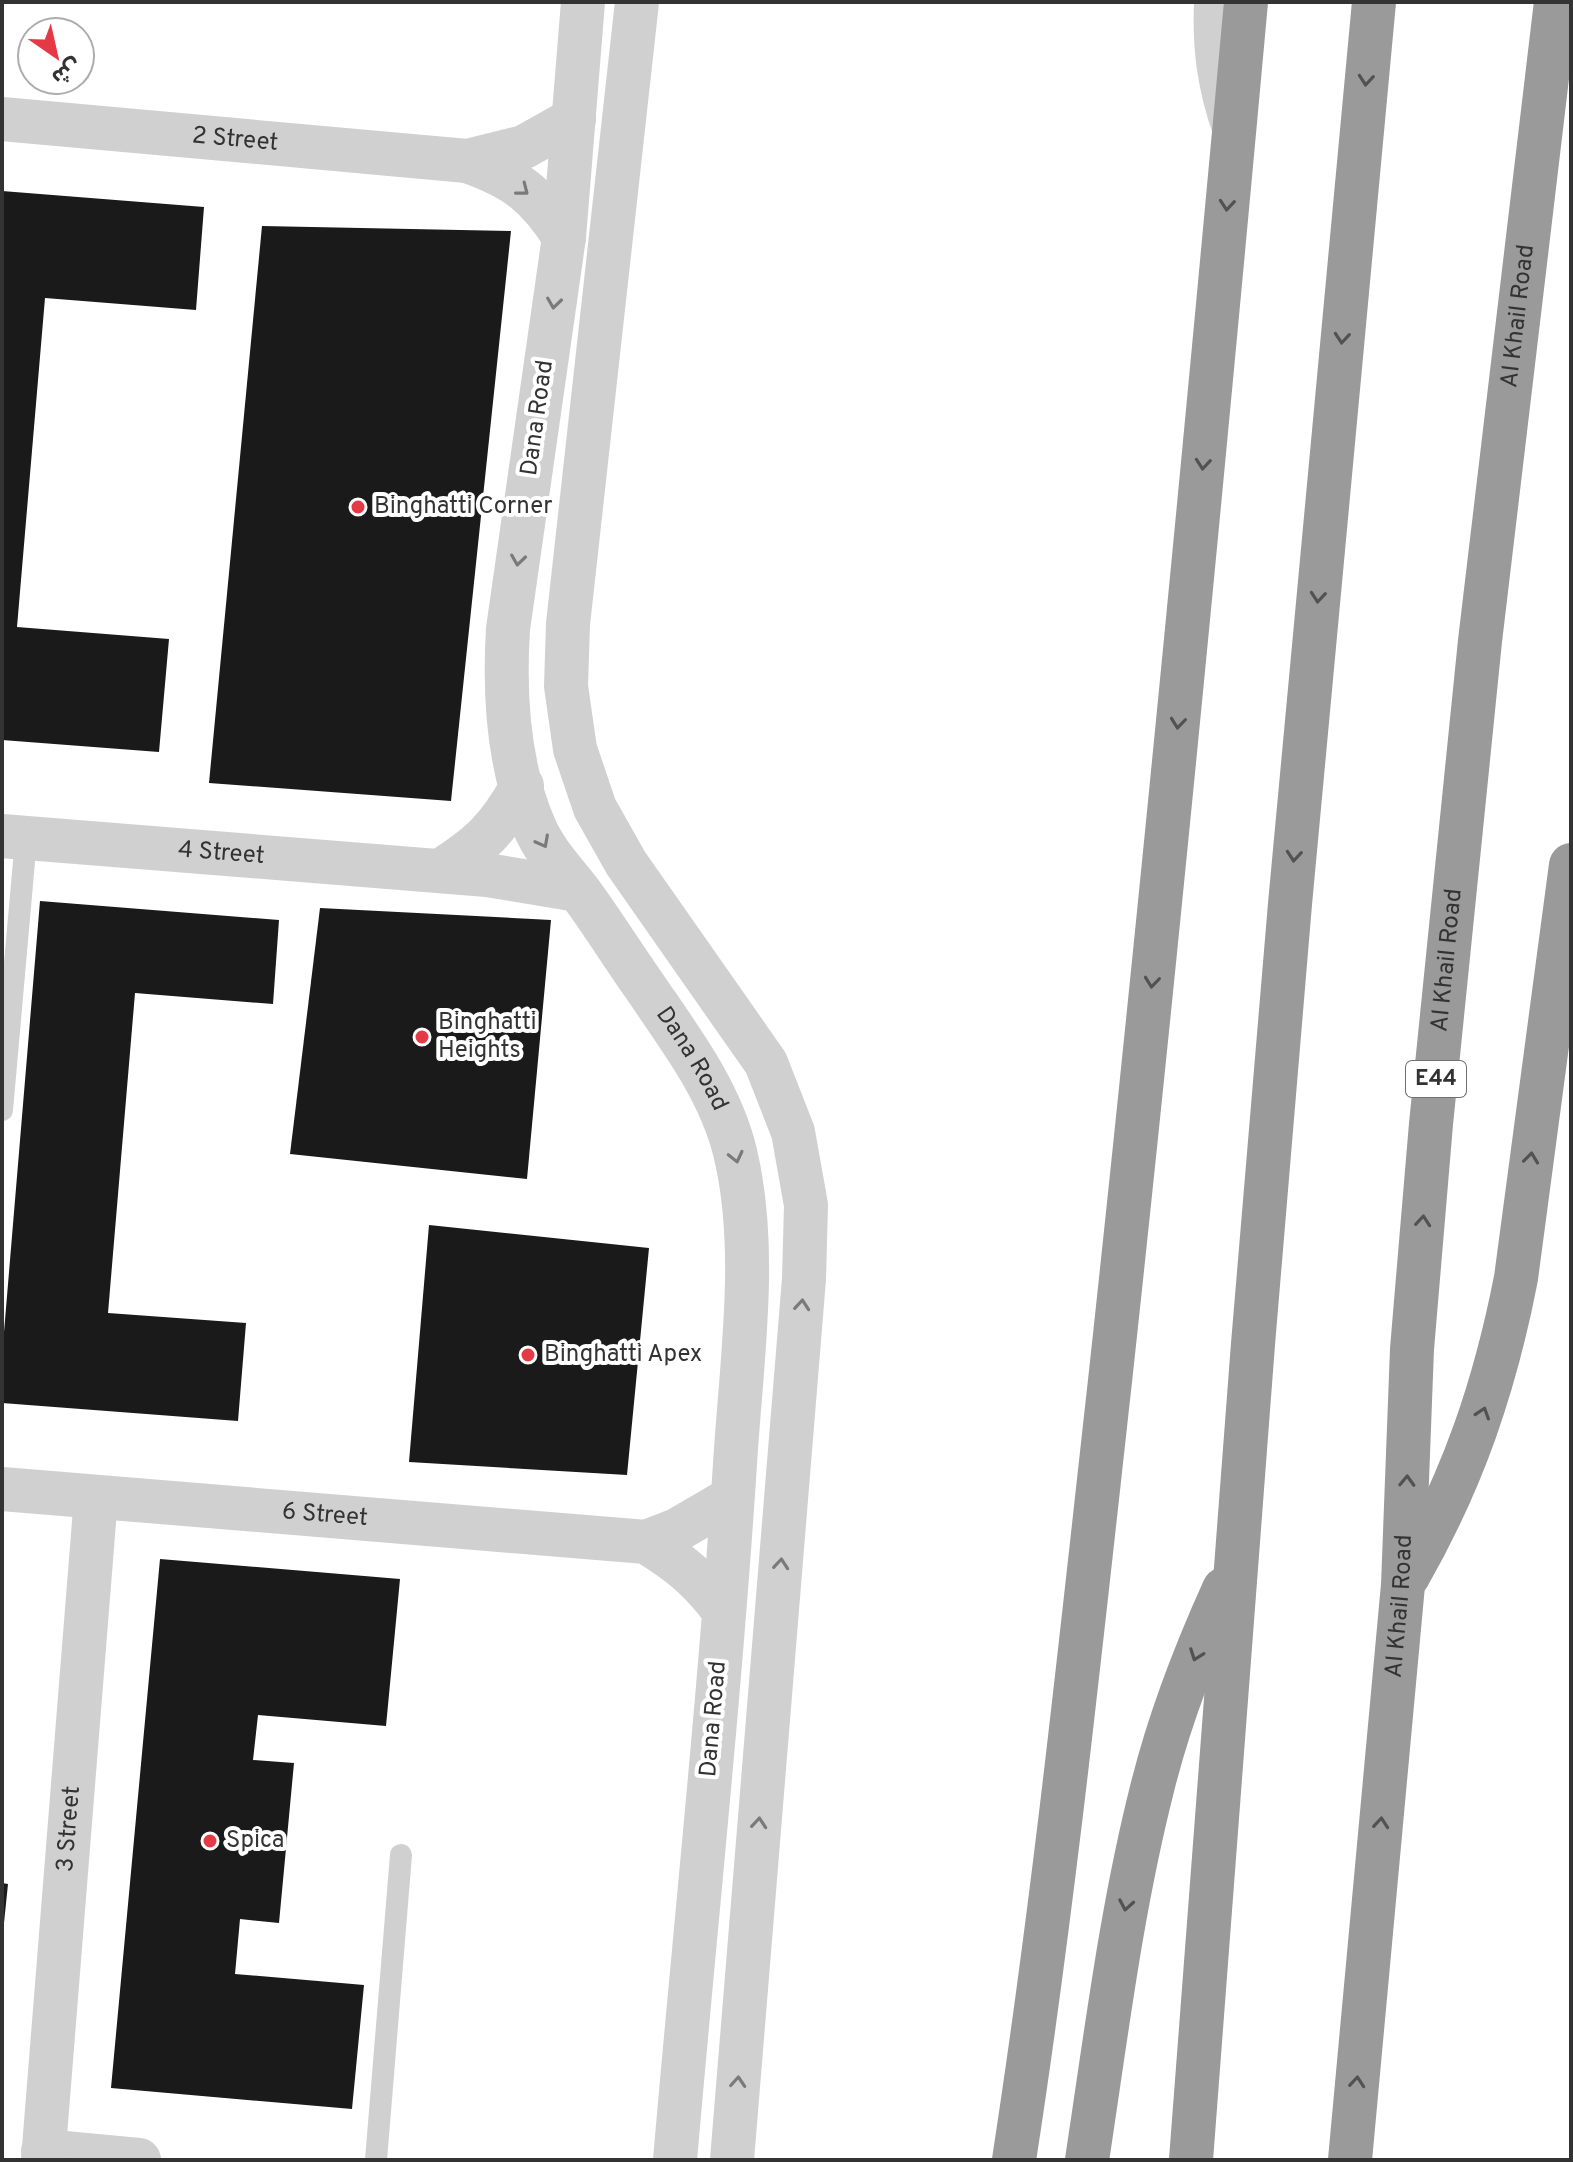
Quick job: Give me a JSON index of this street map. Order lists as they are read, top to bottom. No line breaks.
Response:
{"streets":{"highway":["Al Khail Road","E44"],"street":["2 Street","Dana Road","4 Street","6 Street","3 Street"]},"crossings":[["2 Street","Dana Road"],["Dana Road","4 Street"],["Dana Road","6 Street"],["6 Street","3 Street"]],"places":["Binghatti Corner","Binghatti Heights","Binghatti Apex","Spica"],"north":"bottom right"}
